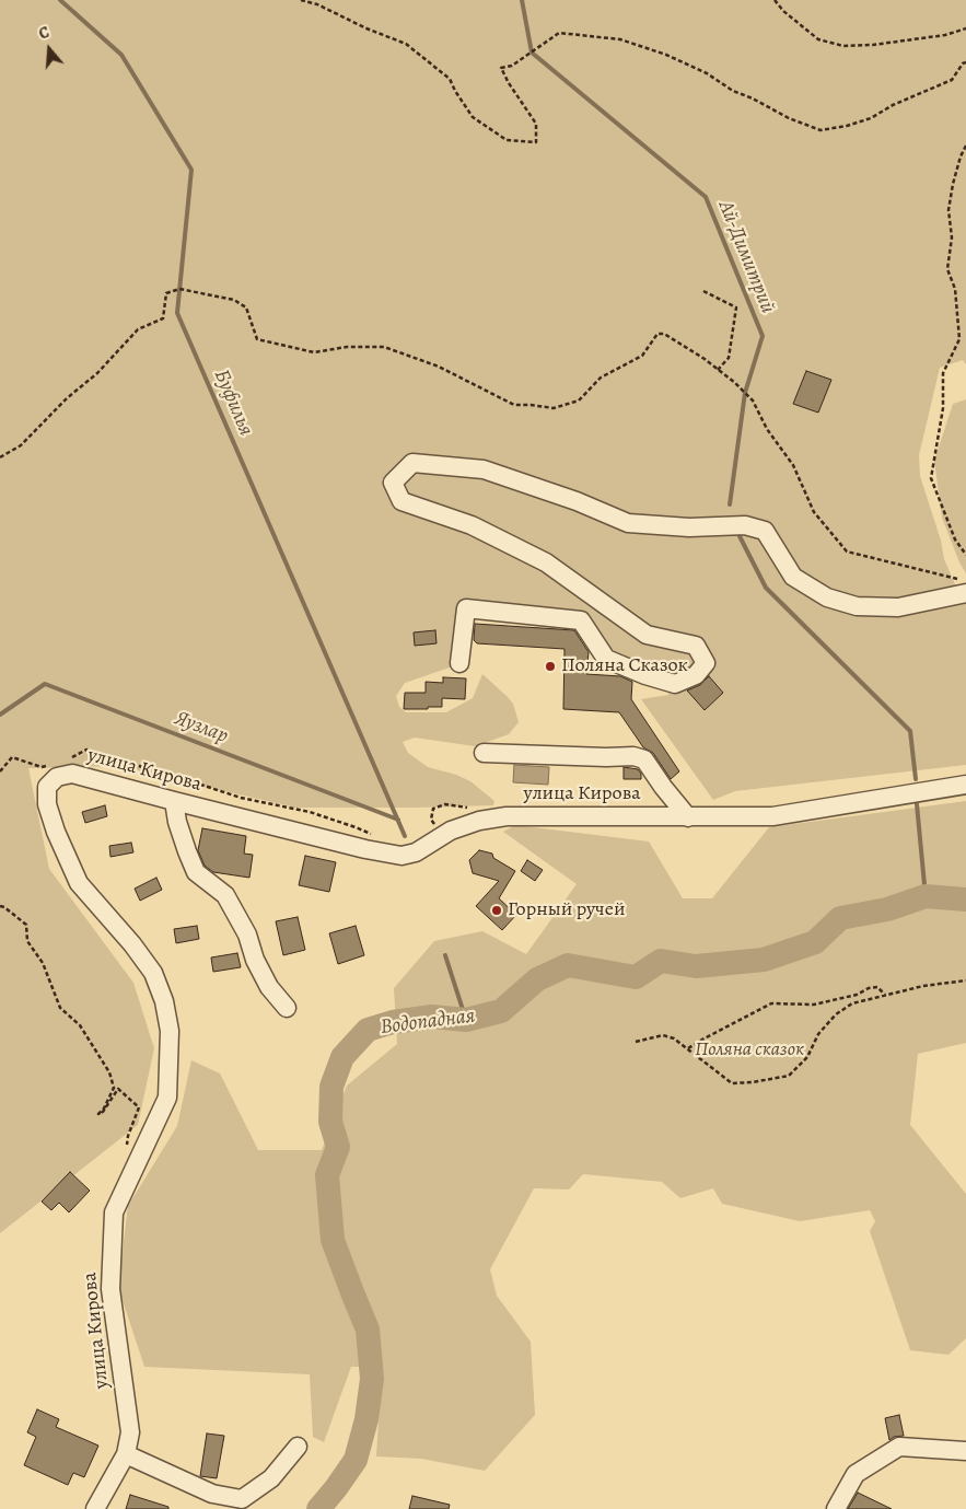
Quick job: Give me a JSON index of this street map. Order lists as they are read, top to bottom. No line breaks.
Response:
{"streets":{"street":["улица Кирова"]},"water":["Ай-Димитрий","Буфилья","Яузлар","Водопадная"],"parks":["Поляна сказок"],"places":["Поляна Сказок","Горный ручей"],"north":"top"}
